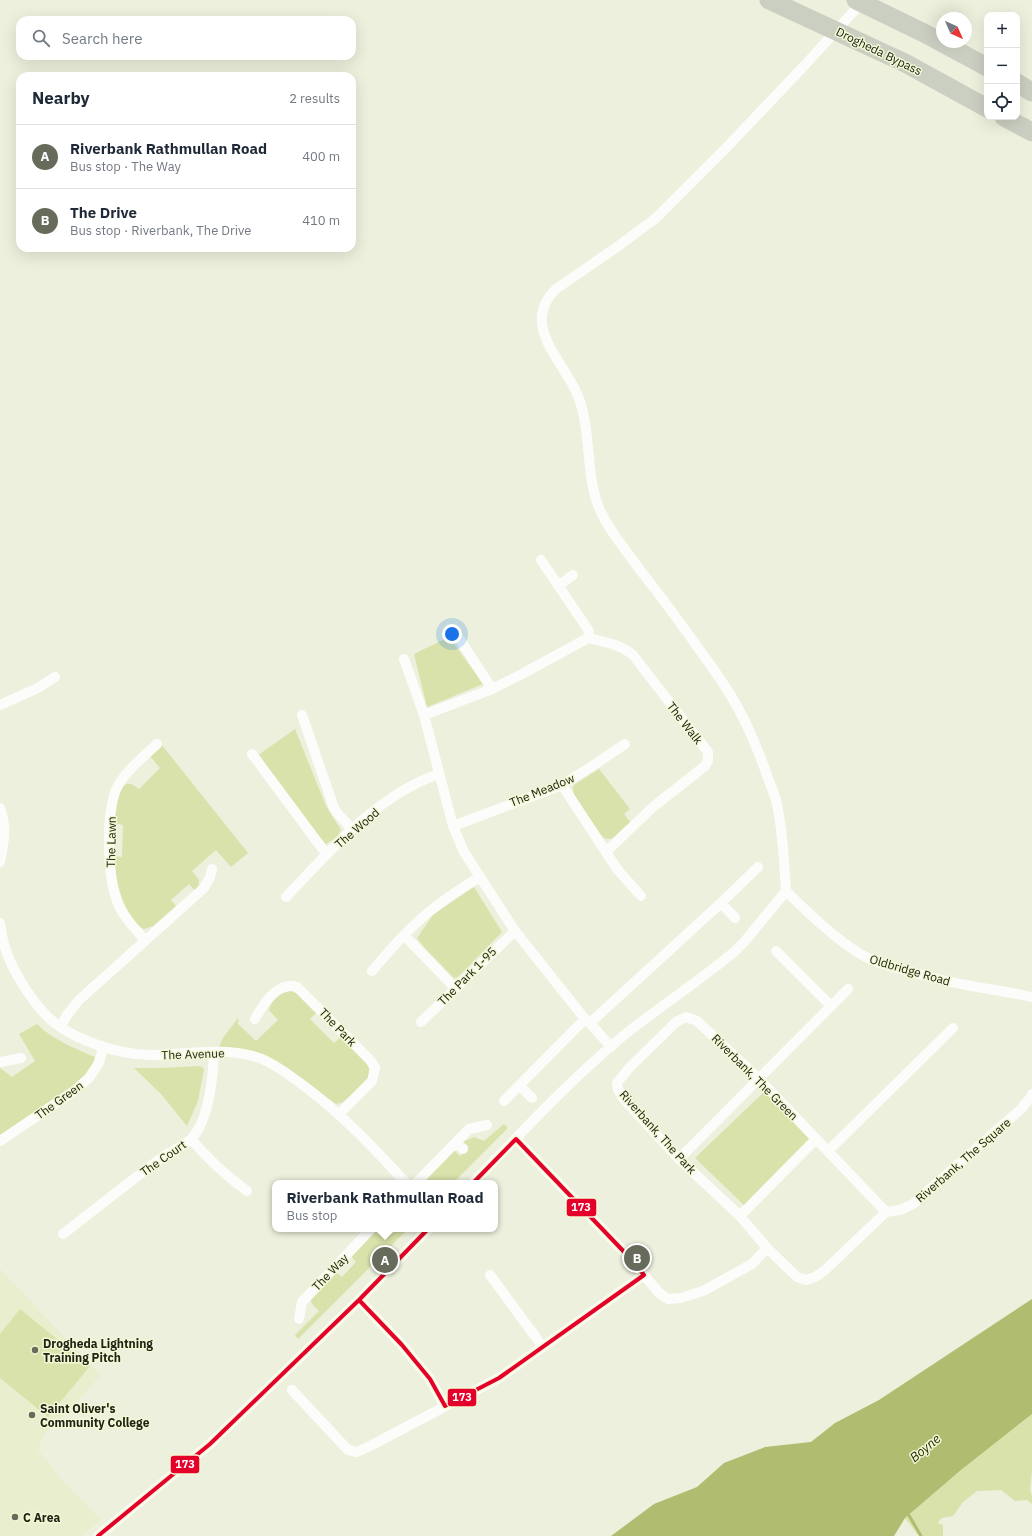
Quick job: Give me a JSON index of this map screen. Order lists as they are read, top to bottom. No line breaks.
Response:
{"streets":{"highway":["Drogheda Bypass"],"street":["The Walk","The Meadow","The Wood","The Lawn","Oldbridge Road","The Park 1-95","The Park","The Avenue","Riverbank, The Green","The Green","Riverbank, The Park","The Court","Riverbank, The Square","The Way"]},"crossings":[["The Park","The Avenue"],["The Avenue","The Green"],["The Avenue","The Court"],["Riverbank, The Green","Riverbank, The Park"],["Riverbank, The Green","Riverbank, The Square"],["Riverbank, The Park","Riverbank, The Square"]],"water":["Boyne"],"places":["Drogheda Lightning Training Pitch","Saint Oliver's Community College","C Area"],"lines":["transit line 173"],"north":"bottom right","page":{"map_buttons":["+","−"],"search":"Search here","heading":["Nearby","2 results"],"list":[{"mark":"A","name":"Riverbank Rathmullan Road","note":"Bus stop · The Way","value":"400 m"},{"mark":"B","name":"The Drive","note":"Bus stop · Riverbank, The Drive","value":"410 m"}],"popup":["Riverbank Rathmullan Road","Bus stop"],"pins":["B","A"]}}
